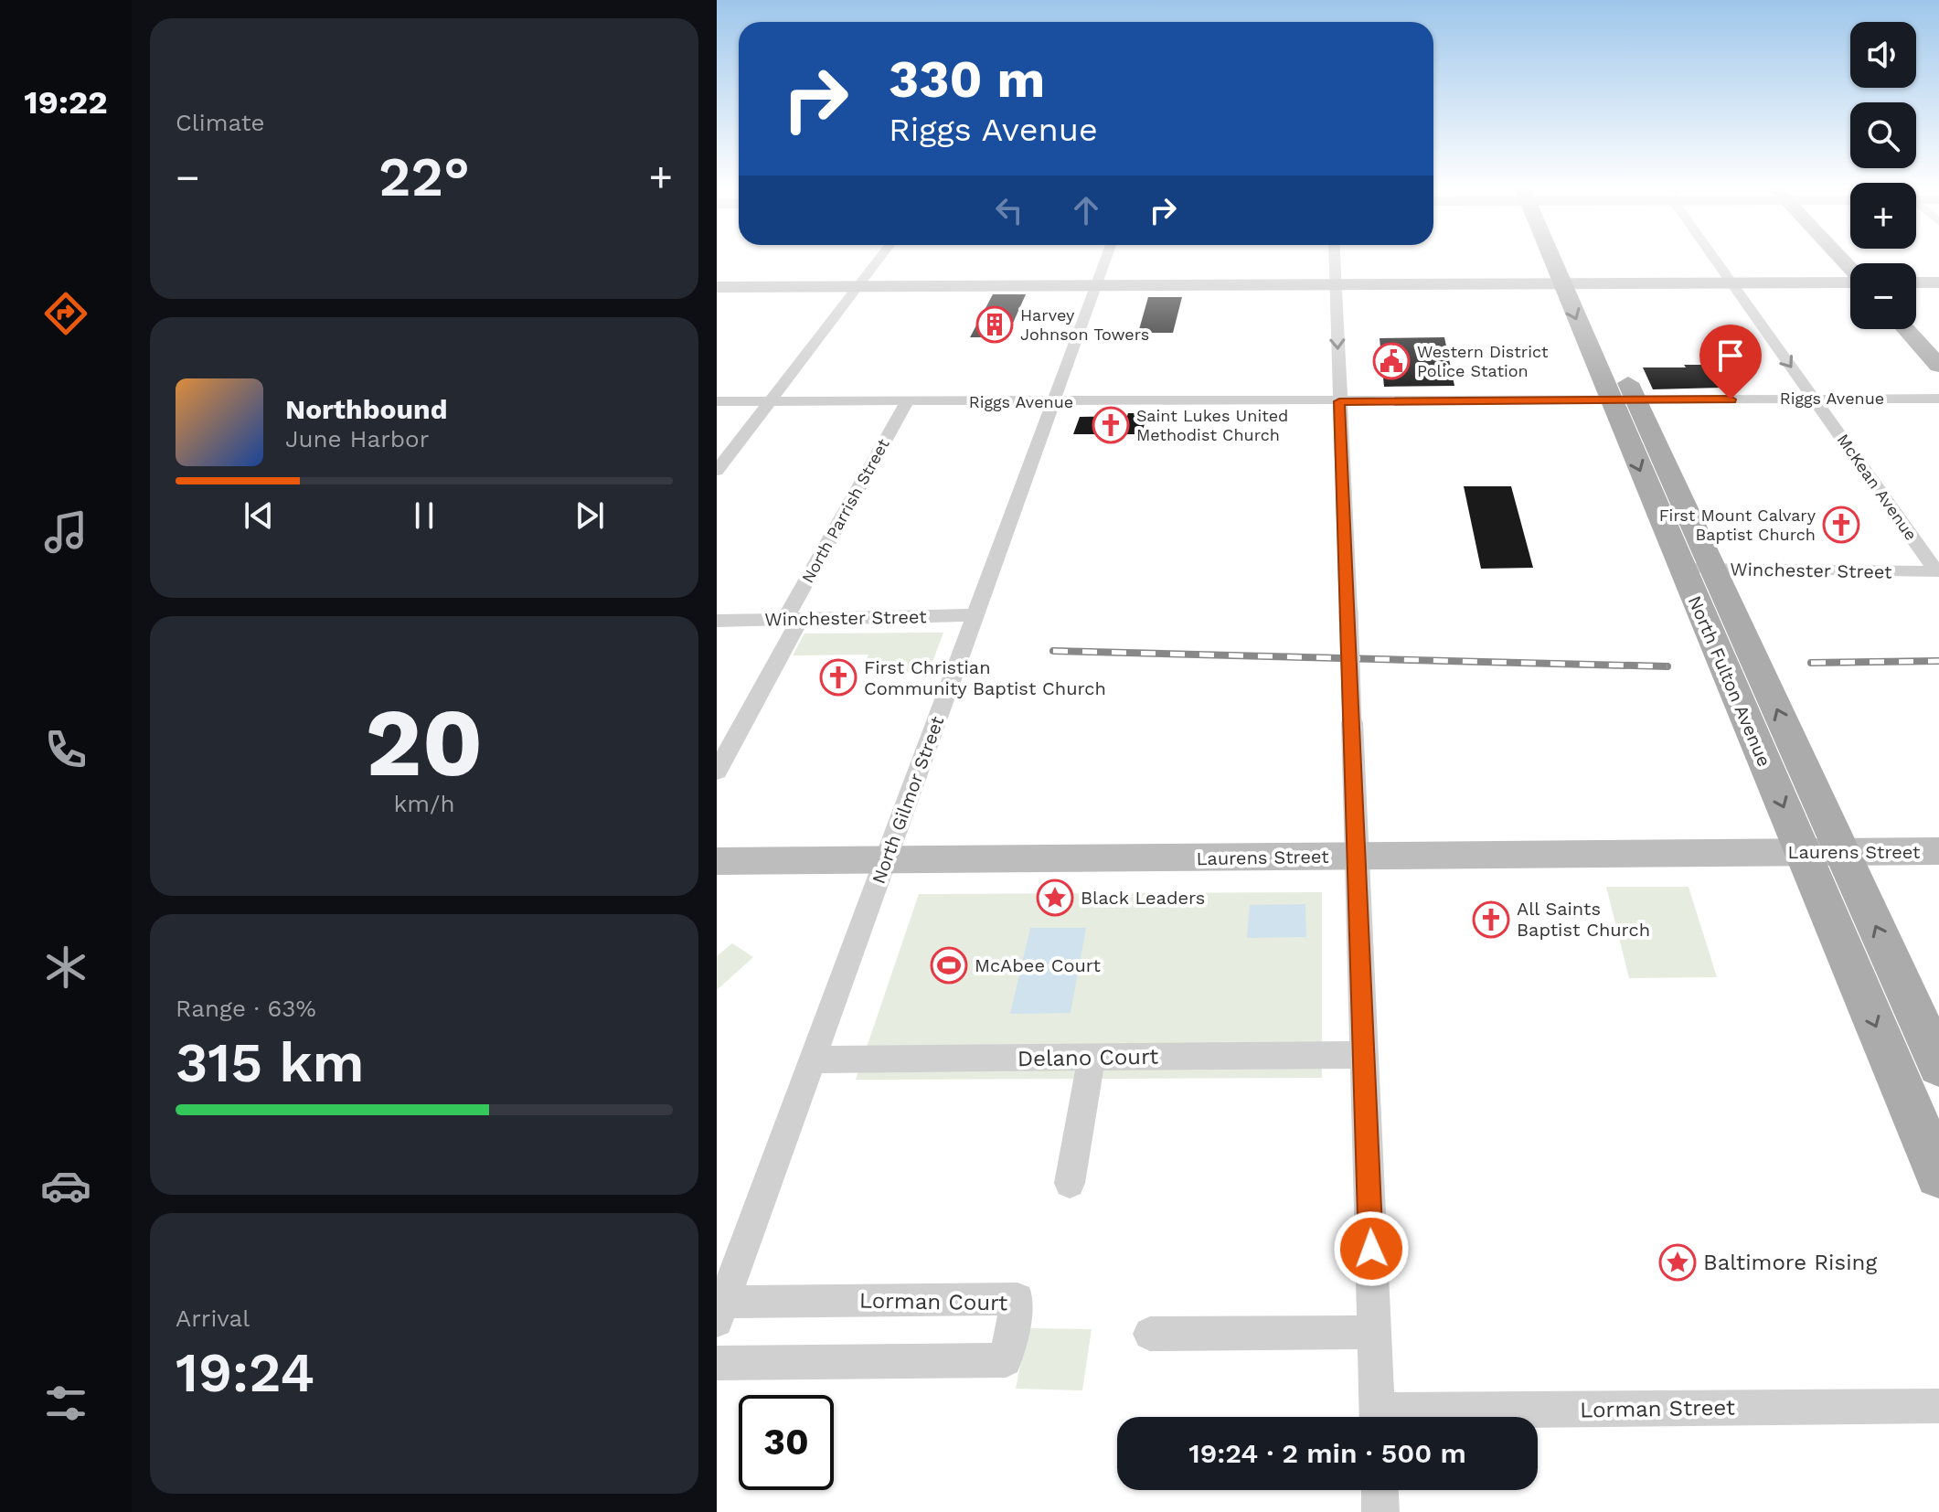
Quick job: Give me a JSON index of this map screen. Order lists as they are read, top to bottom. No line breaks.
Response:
{"streets":{"main road":["North Fulton Avenue"],"street":["Riggs Avenue","McKean Avenue","North Parrish Street","Winchester Street","North Gilmor Street","Laurens Street","Delano Court","Lorman Court","Lorman Street"]},"crossings":[["Riggs Avenue","McKean Avenue"],["Riggs Avenue","North Parrish Street"],["Riggs Avenue","North Fulton Avenue"],["Riggs Avenue","North Gilmor Street"],["McKean Avenue","Winchester Street"],["North Parrish Street","Winchester Street"],["Winchester Street","North Fulton Avenue"],["Winchester Street","North Gilmor Street"],["North Fulton Avenue","Laurens Street"],["North Gilmor Street","Laurens Street"],["North Gilmor Street","Delano Court"],["North Gilmor Street","Lorman Court"]],"one_way":["McKean Avenue"],"places":{"building":["Harvey Johnson Towers"],"public building":["Western District Police Station"],"church":["Saint Lukes United Methodist Church","First Mount Calvary Baptist Church","First Christian Community Baptist Church","All Saints Baptist Church"],"place":["Black Leaders","Baltimore Rising"],"sports":["McAbee Court"]},"page":{"tabs":"19:22","tile":["Climate",["20","km/h"],["Range · 63%","315 km"],["Arrival","19:24"]],"map_buttons":["+","−"],"turn":["330 m","Riggs Avenue"],"heat":["−","22°","+"],"song":["Northbound","June Harbor"],"limit":"30","trip":"19:24 · 2 min · 500 m"}}
